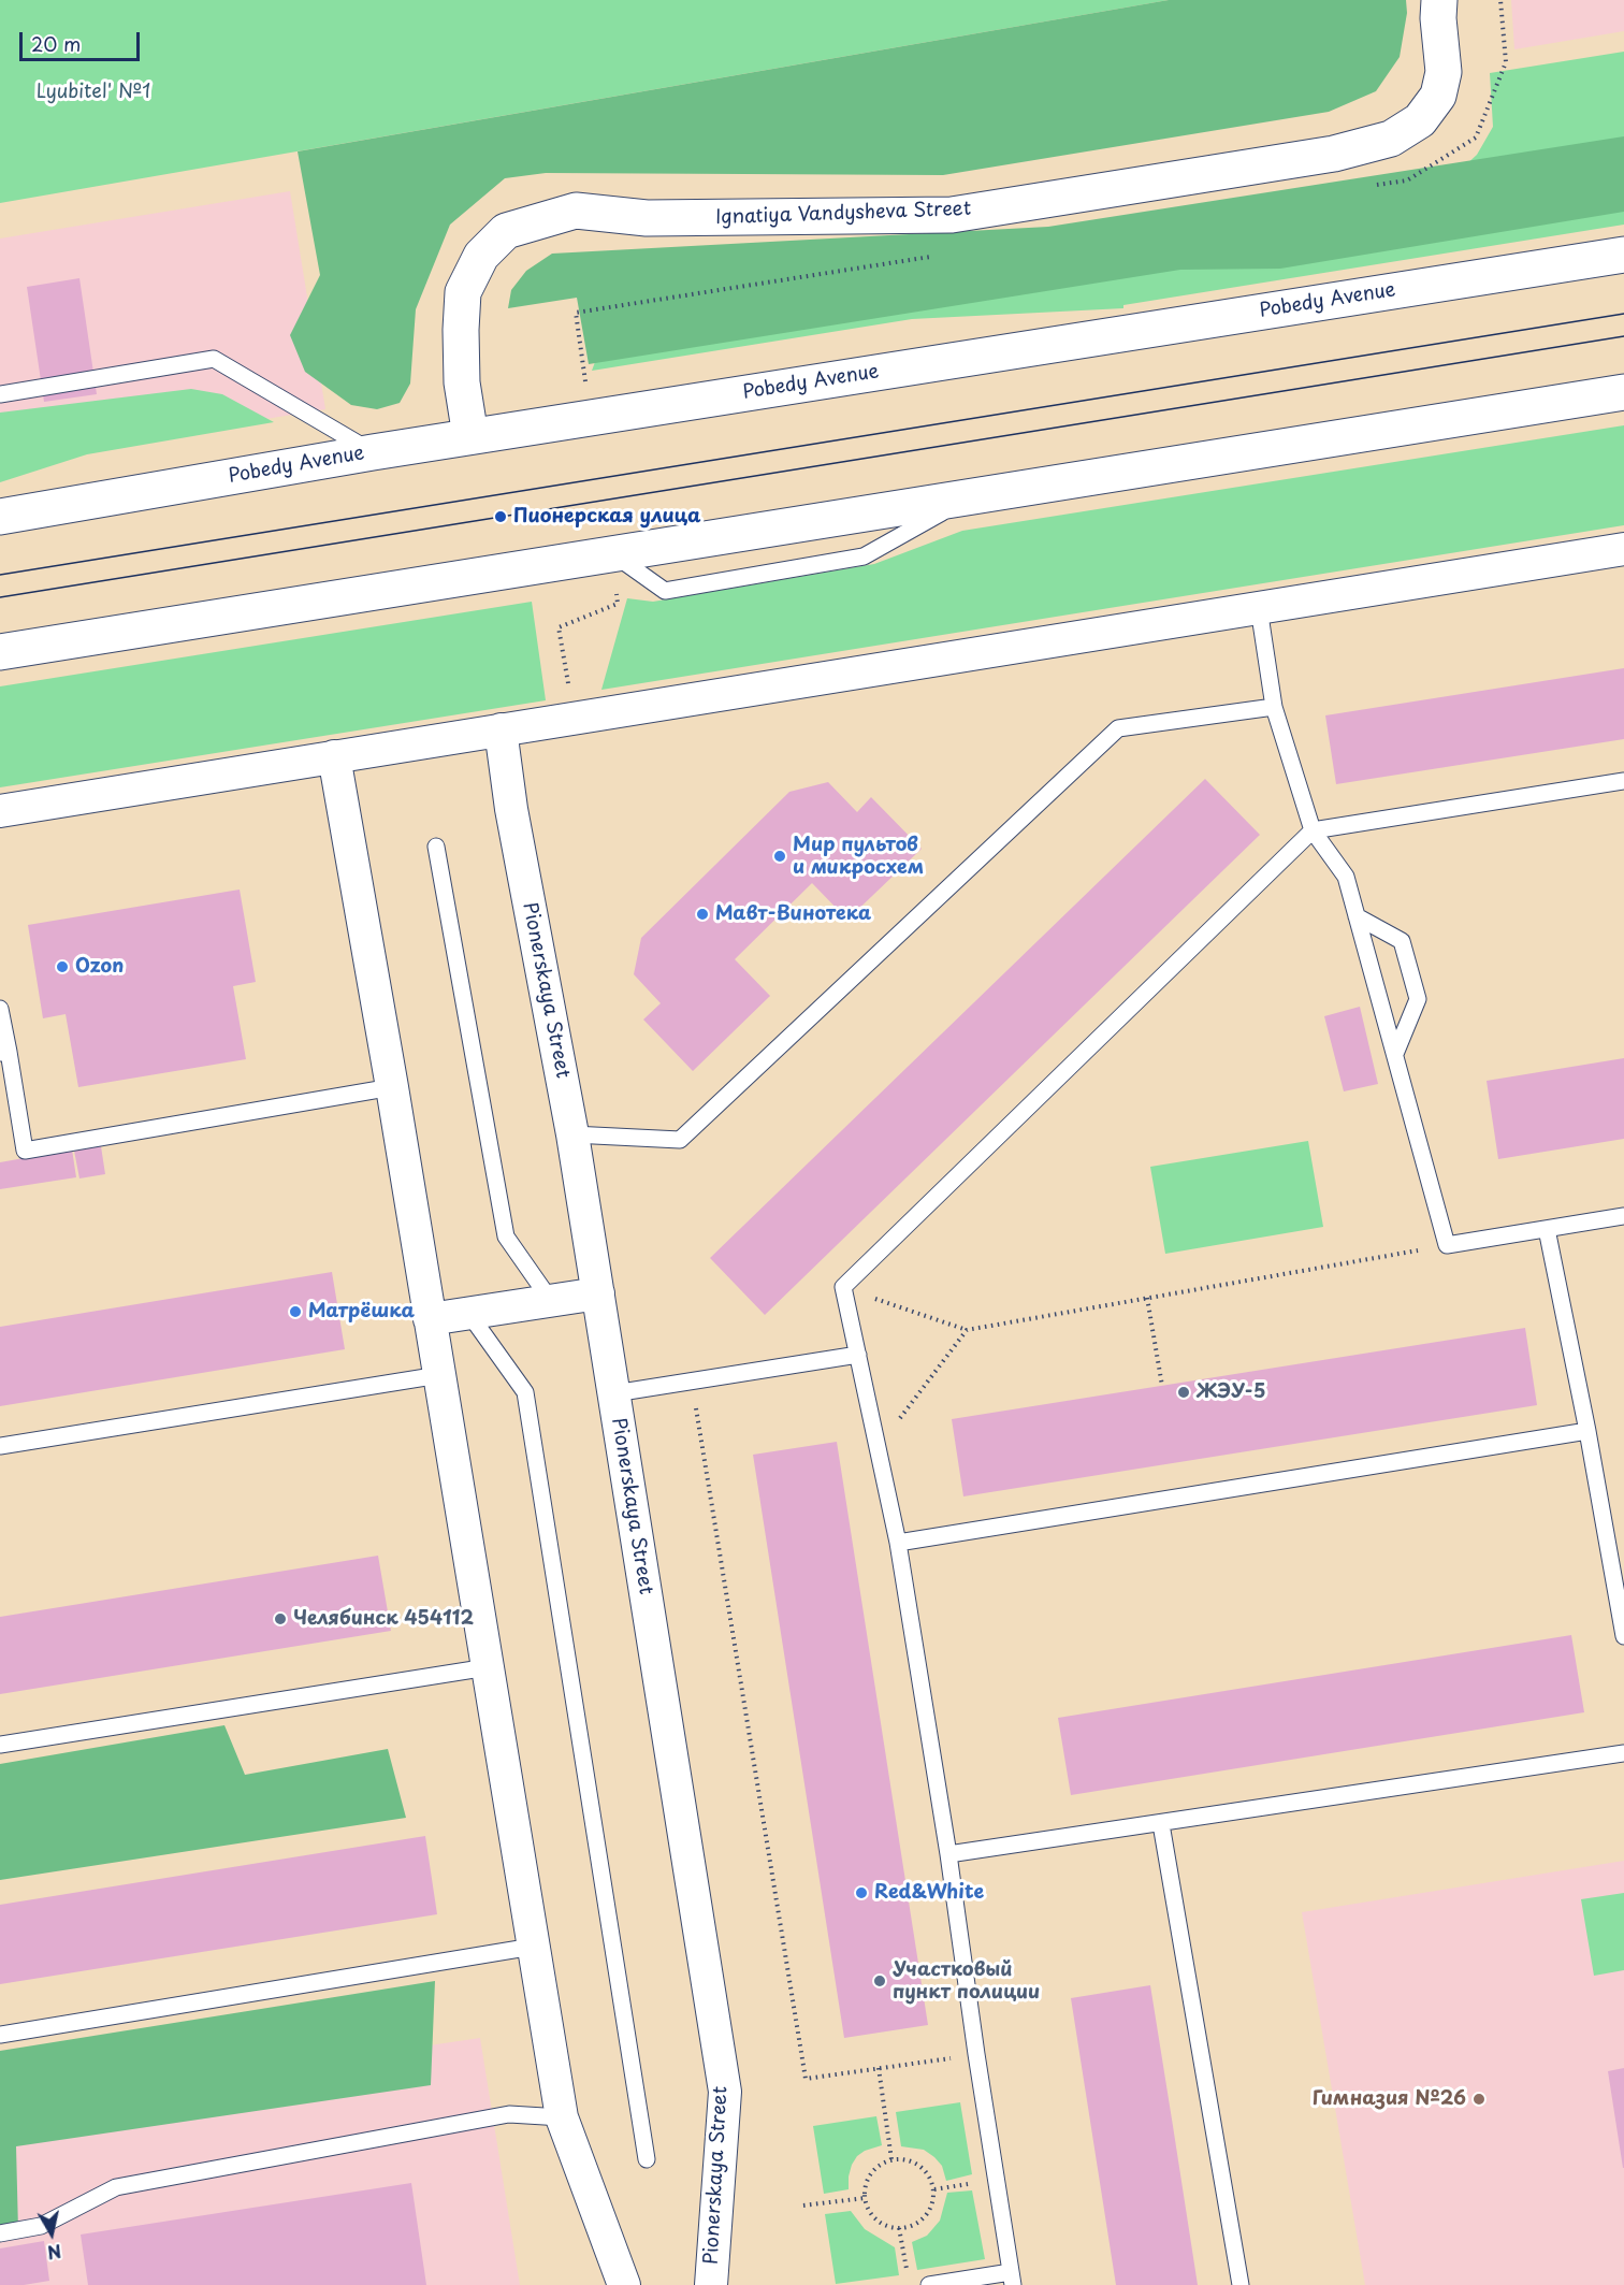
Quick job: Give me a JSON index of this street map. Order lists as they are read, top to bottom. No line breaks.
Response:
{"streets":{"main road":["Ignatiya Vandysheva Street","Pobedy Avenue"],"street":["Pionerskaya Street"]},"crossings":[["Ignatiya Vandysheva Street","Pobedy Avenue"]],"parks":["Lyubitel' №1"],"places":["Пионерская улица","Мир пультов и микросхем","Мавт-Винотека","Ozon","Матрёшка","ЖЭУ-5","Челябинск 454112","Red&White","Участковый пункт полиции","Гимназия №26"],"scale_bar":"20 m","north":"bottom"}
